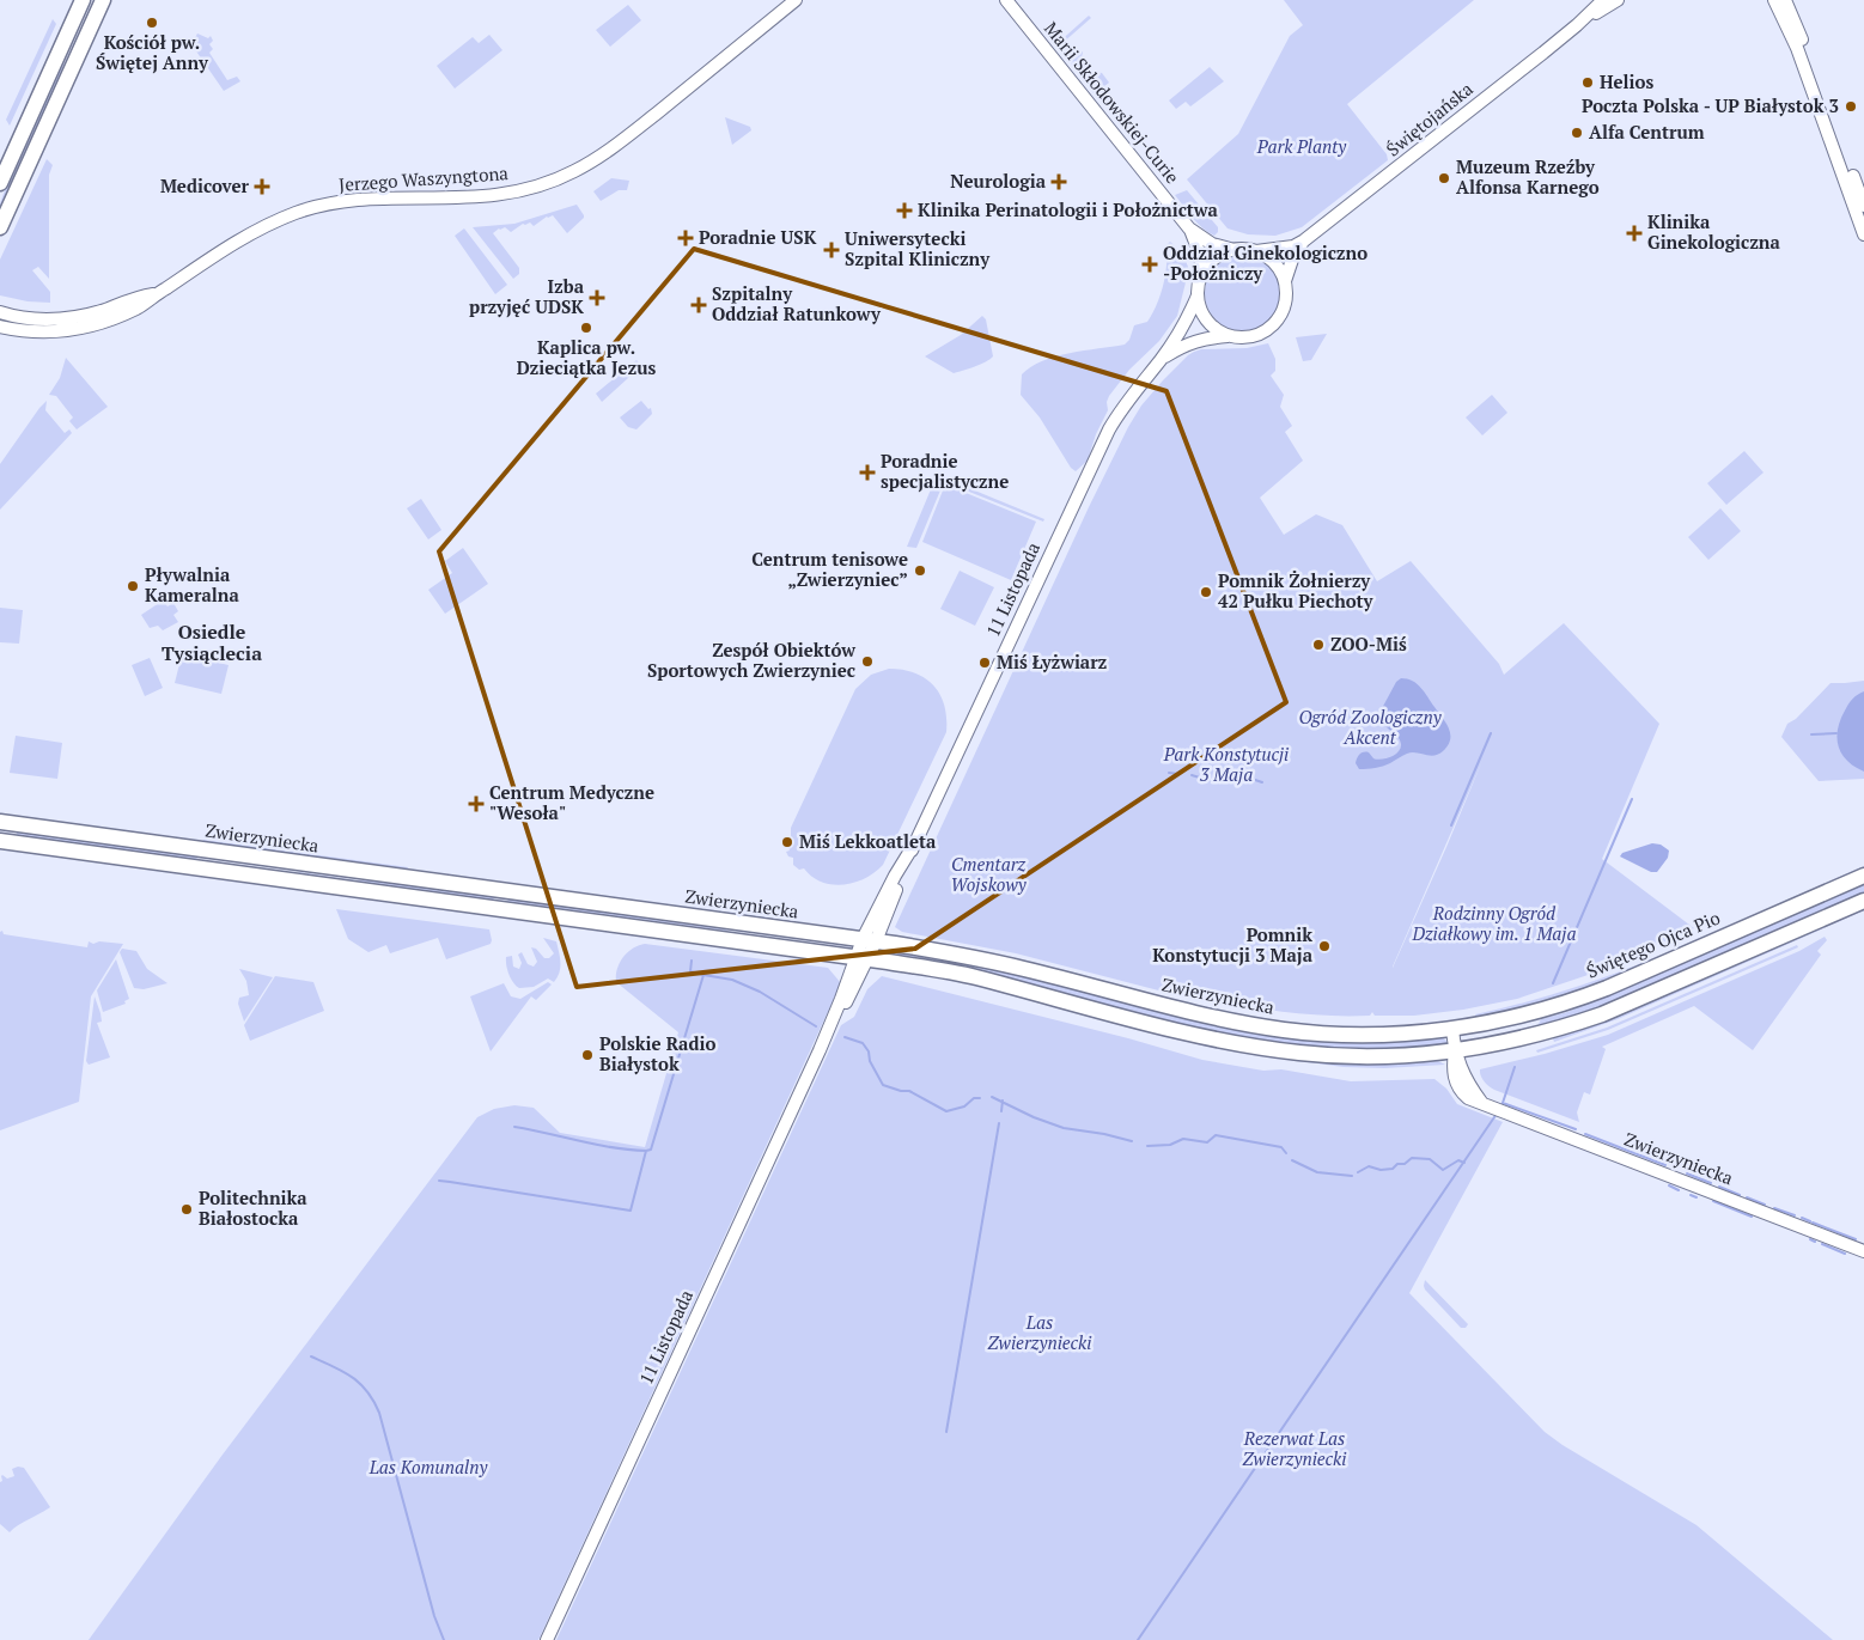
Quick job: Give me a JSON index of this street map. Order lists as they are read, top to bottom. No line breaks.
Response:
{"streets":{"main road":["Zwierzyniecka","Świętego Ojca Pio"],"street":["Marii Skłodowskiej-Curie","Świętojańska","Jerzego Waszyngtona","11 Listopada"]},"crossings":[["Marii Skłodowskiej-Curie","Świętojańska"],["Marii Skłodowskiej-Curie","11 Listopada"],["Świętojańska","11 Listopada"],["11 Listopada","Zwierzyniecka"],["Zwierzyniecka","Świętego Ojca Pio"]],"districts":["Osiedle Tysiąclecia"],"parks":["Park Planty","Ogród Zoologiczny Akcent","Park Konstytucji 3 Maja","Cmentarz Wojskowy","Rodzinny Ogród Działkowy im. 1 Maja","Las Zwierzyniecki","Rezerwat Las Zwierzyniecki","Las Komunalny"],"places":{"other":["Kościół pw. Świętej Anny","Helios","Poczta Polska - UP Białystok 3","Alfa Centrum","Muzeum Rzeźby Alfonsa Karnego","Kaplica pw. Dzieciątka Jezus","Centrum tenisowe „Zwierzyniec”","Pływalnia Kameralna","Pomnik Żołnierzy 42 Pułku Piechoty","ZOO-Miś","Zespół Obiektów Sportowych Zwierzyniec","Miś Łyżwiarz","Miś Lekkoatleta","Pomnik Konstytucji 3 Maja","Polskie Radio Białystok","Politechnika Białostocka"],"health":["Neurologia","Medicover","Klinika Perinatologii i Położnictwa","Klinika Ginekologiczna","Poradnie USK","Uniwersytecki Szpital Kliniczny","Oddział Ginekologiczno -Położniczy","Izba przyjęć UDSK","Szpitalny Oddział Ratunkowy","Poradnie specjalistyczne","Centrum Medyczne \"Wesoła\""]}}
